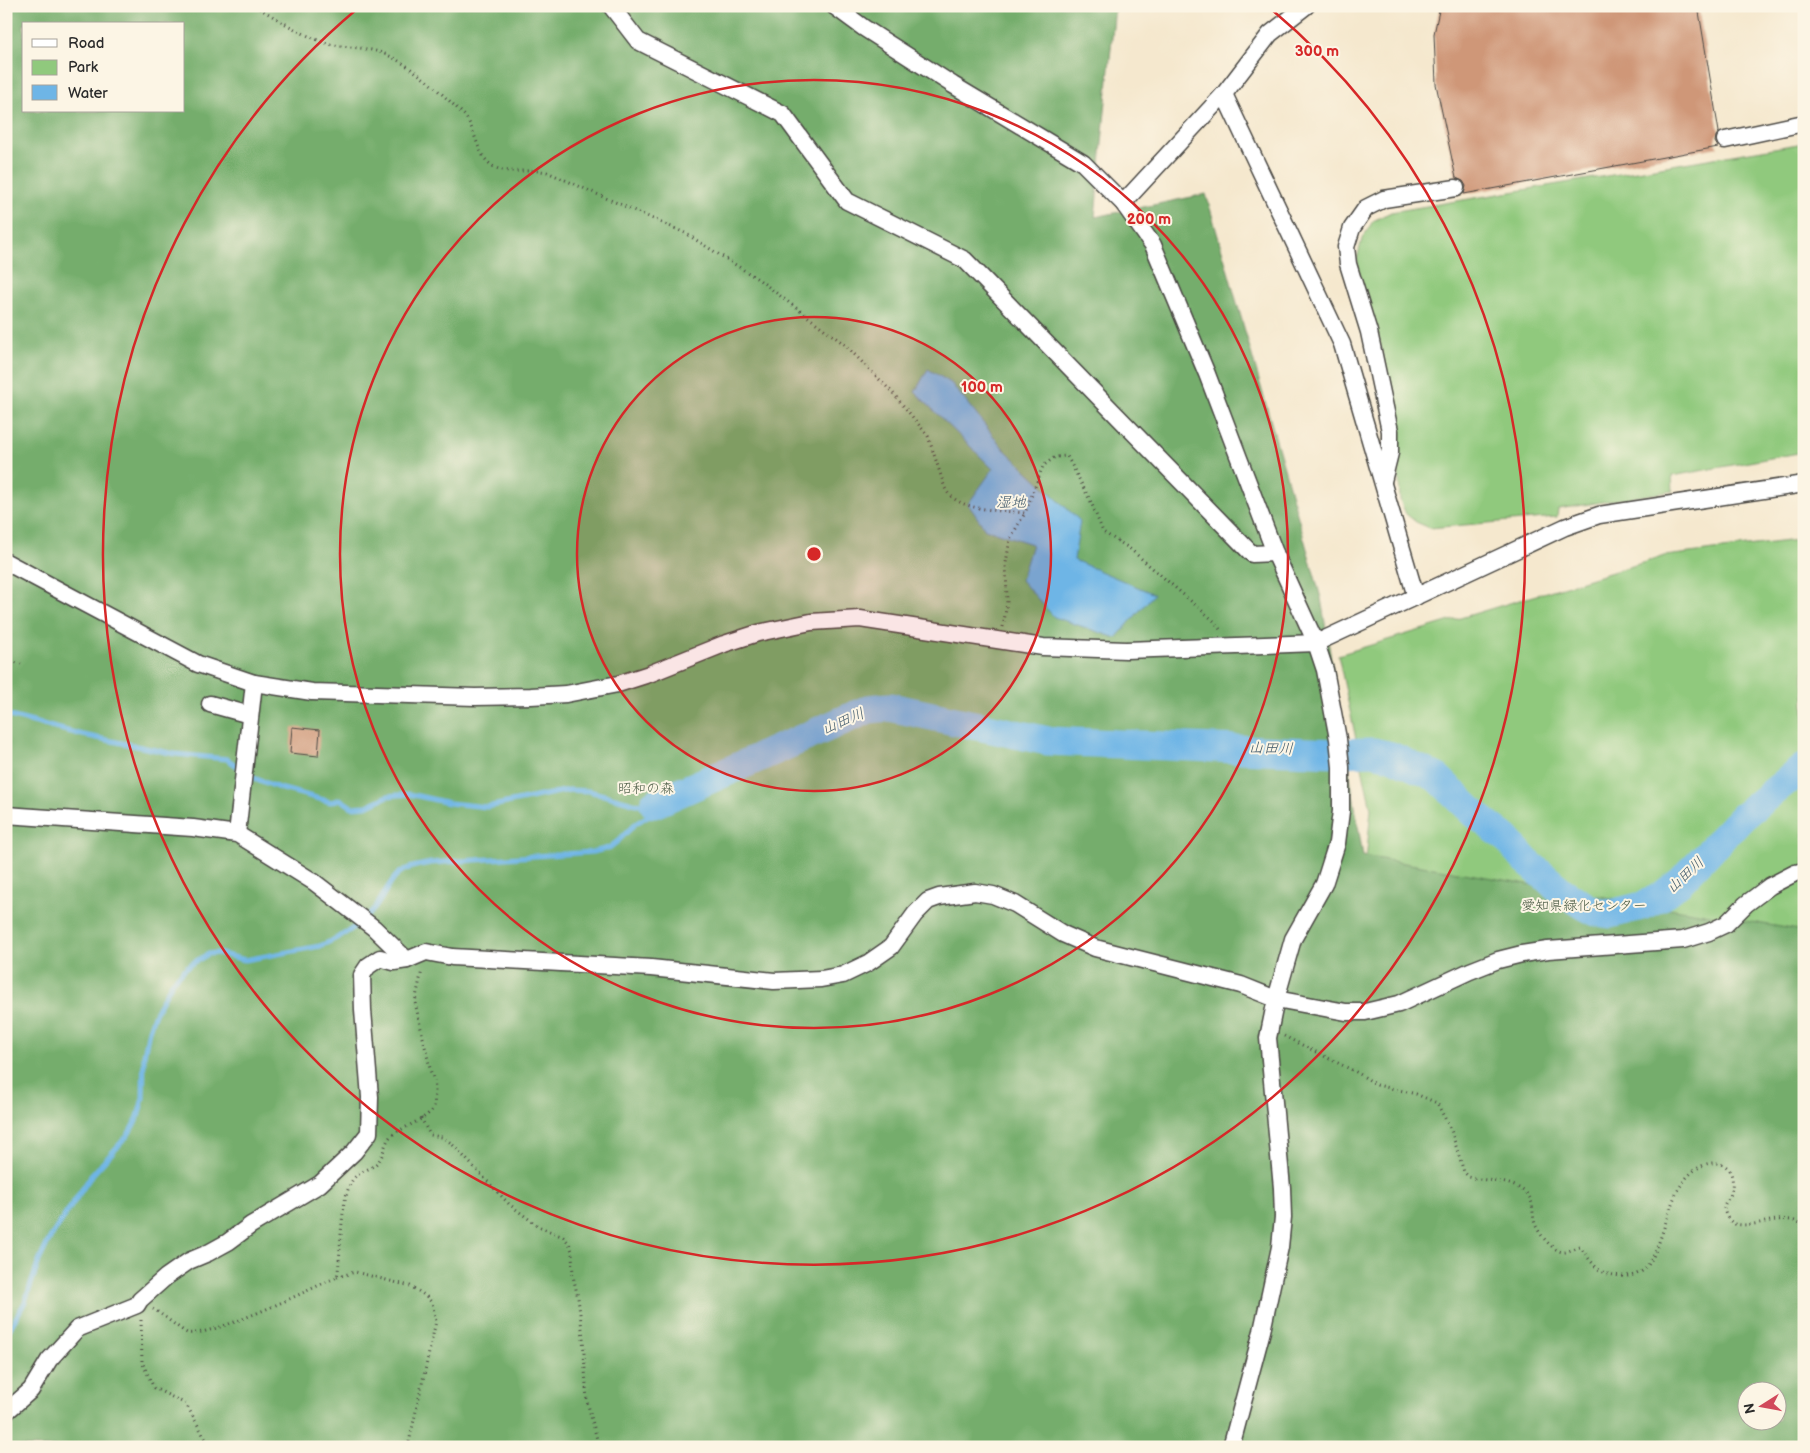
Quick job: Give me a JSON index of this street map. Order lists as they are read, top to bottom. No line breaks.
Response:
{"water":["湿地","山田川"],"parks":["昭和の森","愛知県緑化センター"],"legend":["Road","Park","Water"],"north":"left","rings":["300 m","200 m","100 m"]}
